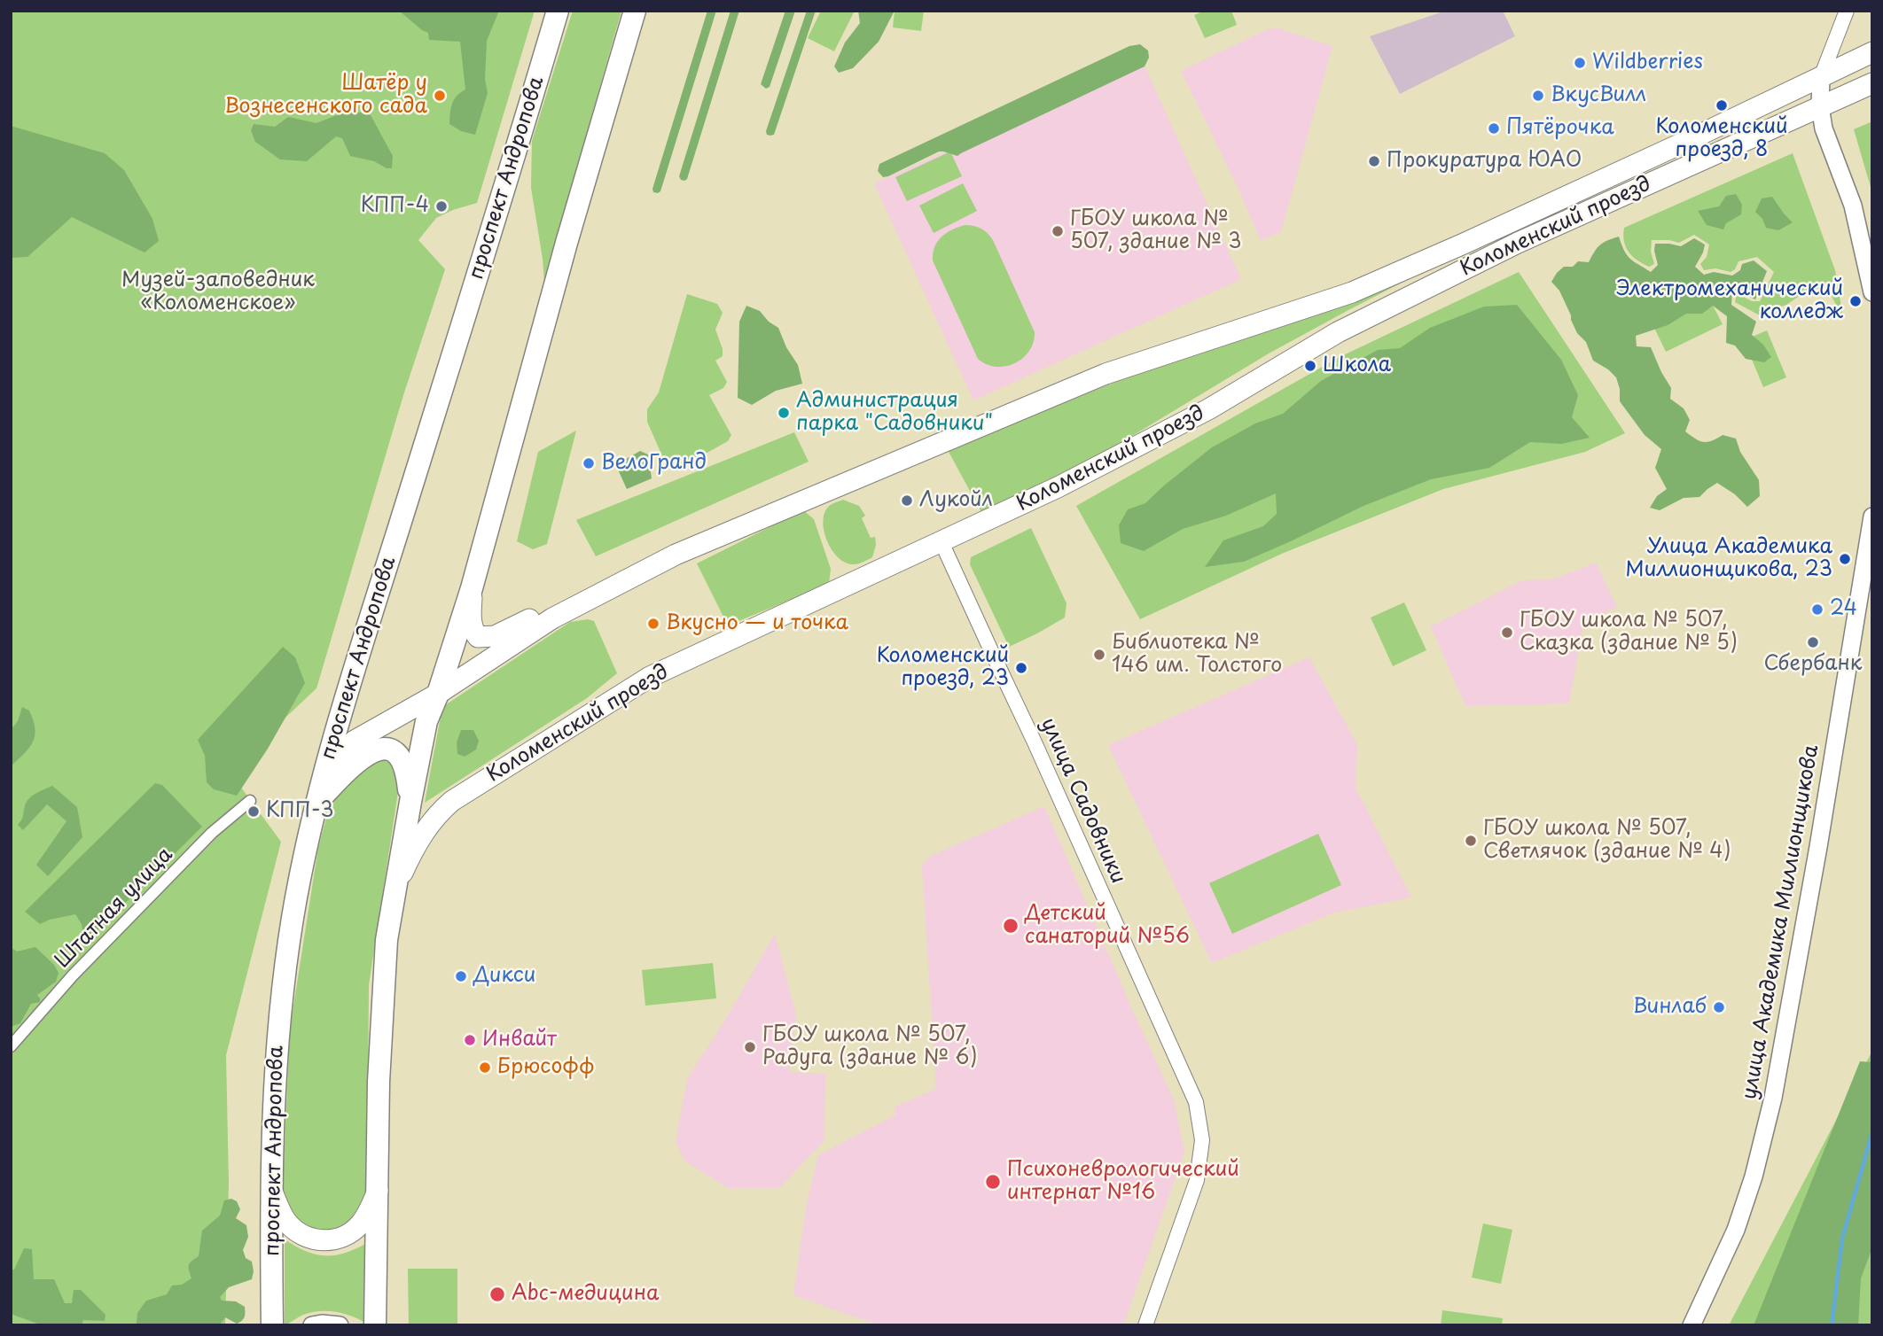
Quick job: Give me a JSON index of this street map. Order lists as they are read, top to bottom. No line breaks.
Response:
{"streets":{"main road":["проспект Андропова","Коломенский проезд"],"street":["улица Садовники","Штатная улица","улица Академика Миллионщикова"]},"crossings":[["проспект Андропова","Коломенский проезд"],["Коломенский проезд","улица Садовники"]],"parks":["Музей-заповедник «Коломенское»"],"places":["Wildberries","Шатёр у Вознесенского сада","ВкусВилл","Коломенский проезд, 8","Пятёрочка","Прокуратура ЮАО","КПП-4","ГБОУ школа № 507, здание № 3","Электромеханический колледж","Школа","Администрация парка \"Садовники\"","ВелоГранд","Лукойл","Улица Академика Миллионщикова, 23","24","Вкусно — и точка","ГБОУ школа № 507, Сказка (здание № 5)","Сбербанк","Библиотека № 146 им. Толстого","Коломенский проезд, 23","КПП-3","ГБОУ школа № 507, Светлячок (здание № 4)","Детский санаторий №56","Дикси","Винлаб","Инвайт","ГБОУ школа № 507, Радуга (здание № 6)","Брюсофф","Психоневрологический интернат №16","Abc-медицина"]}
